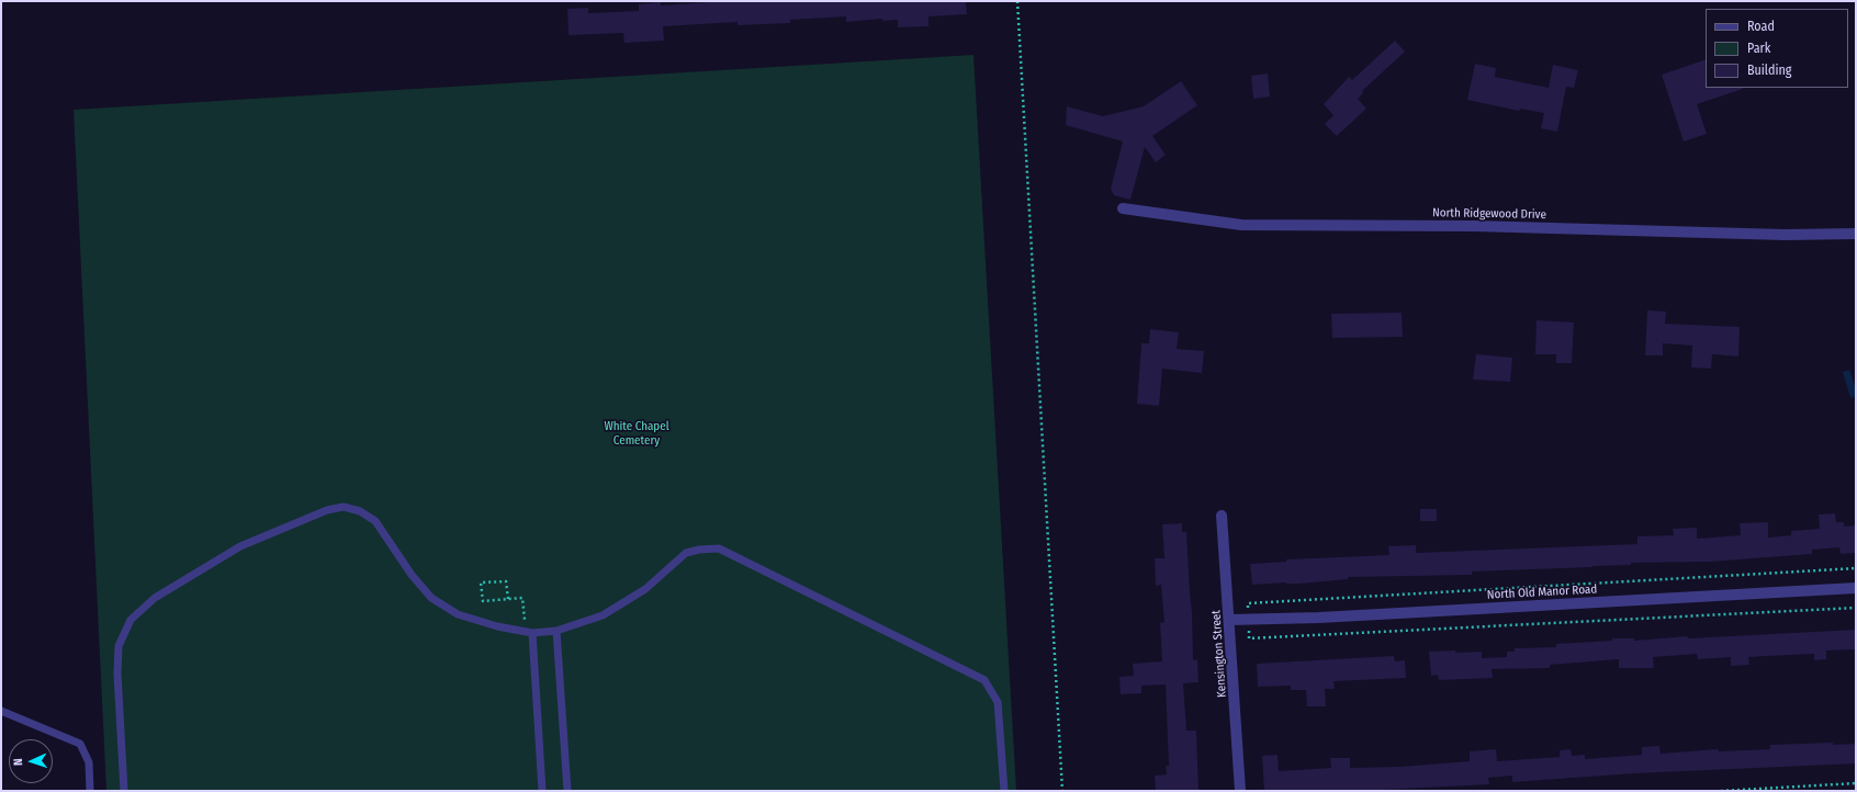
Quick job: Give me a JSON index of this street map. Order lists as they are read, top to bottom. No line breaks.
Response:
{"streets":{"street":["North Ridgewood Drive","North Old Manor Road","Kensington Street"]},"crossings":[["North Old Manor Road","Kensington Street"]],"parks":["White Chapel Cemetery"],"legend":["Road","Park","Building"],"north":"left"}
